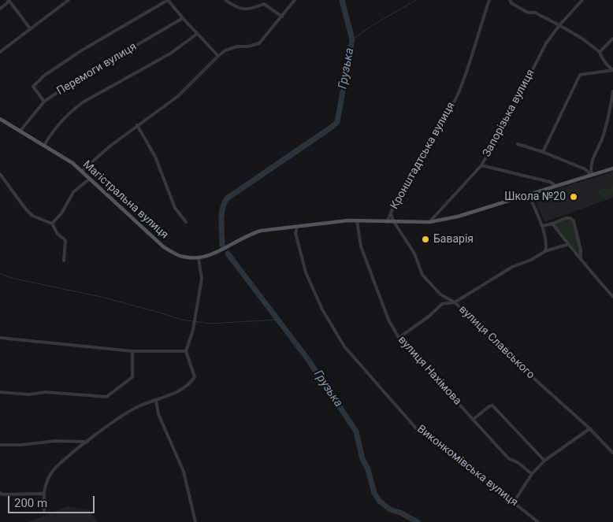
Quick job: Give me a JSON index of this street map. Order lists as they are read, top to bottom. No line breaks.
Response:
{"streets":{"main road":["Магістральна вулиця"],"street":["Перемоги вулиця","Запорізька вулиця","Кронштадтська вулиця","вулиця Славського","вулиця Нахімова","Виконкомівська вулиця"]},"crossings":[["Перемоги вулиця","Магістральна вулиця"],["Запорізька вулиця","Магістральна вулиця"],["Кронштадтська вулиця","Магістральна вулиця"],["Кронштадтська вулиця","вулиця Славського"],["Магістральна вулиця","вулиця Славського"],["Магістральна вулиця","вулиця Нахімова"],["Магістральна вулиця","Виконкомівська вулиця"]],"water":["Грузька"],"places":["Школа №20","Баварія"],"scale_bar":"200 m"}
